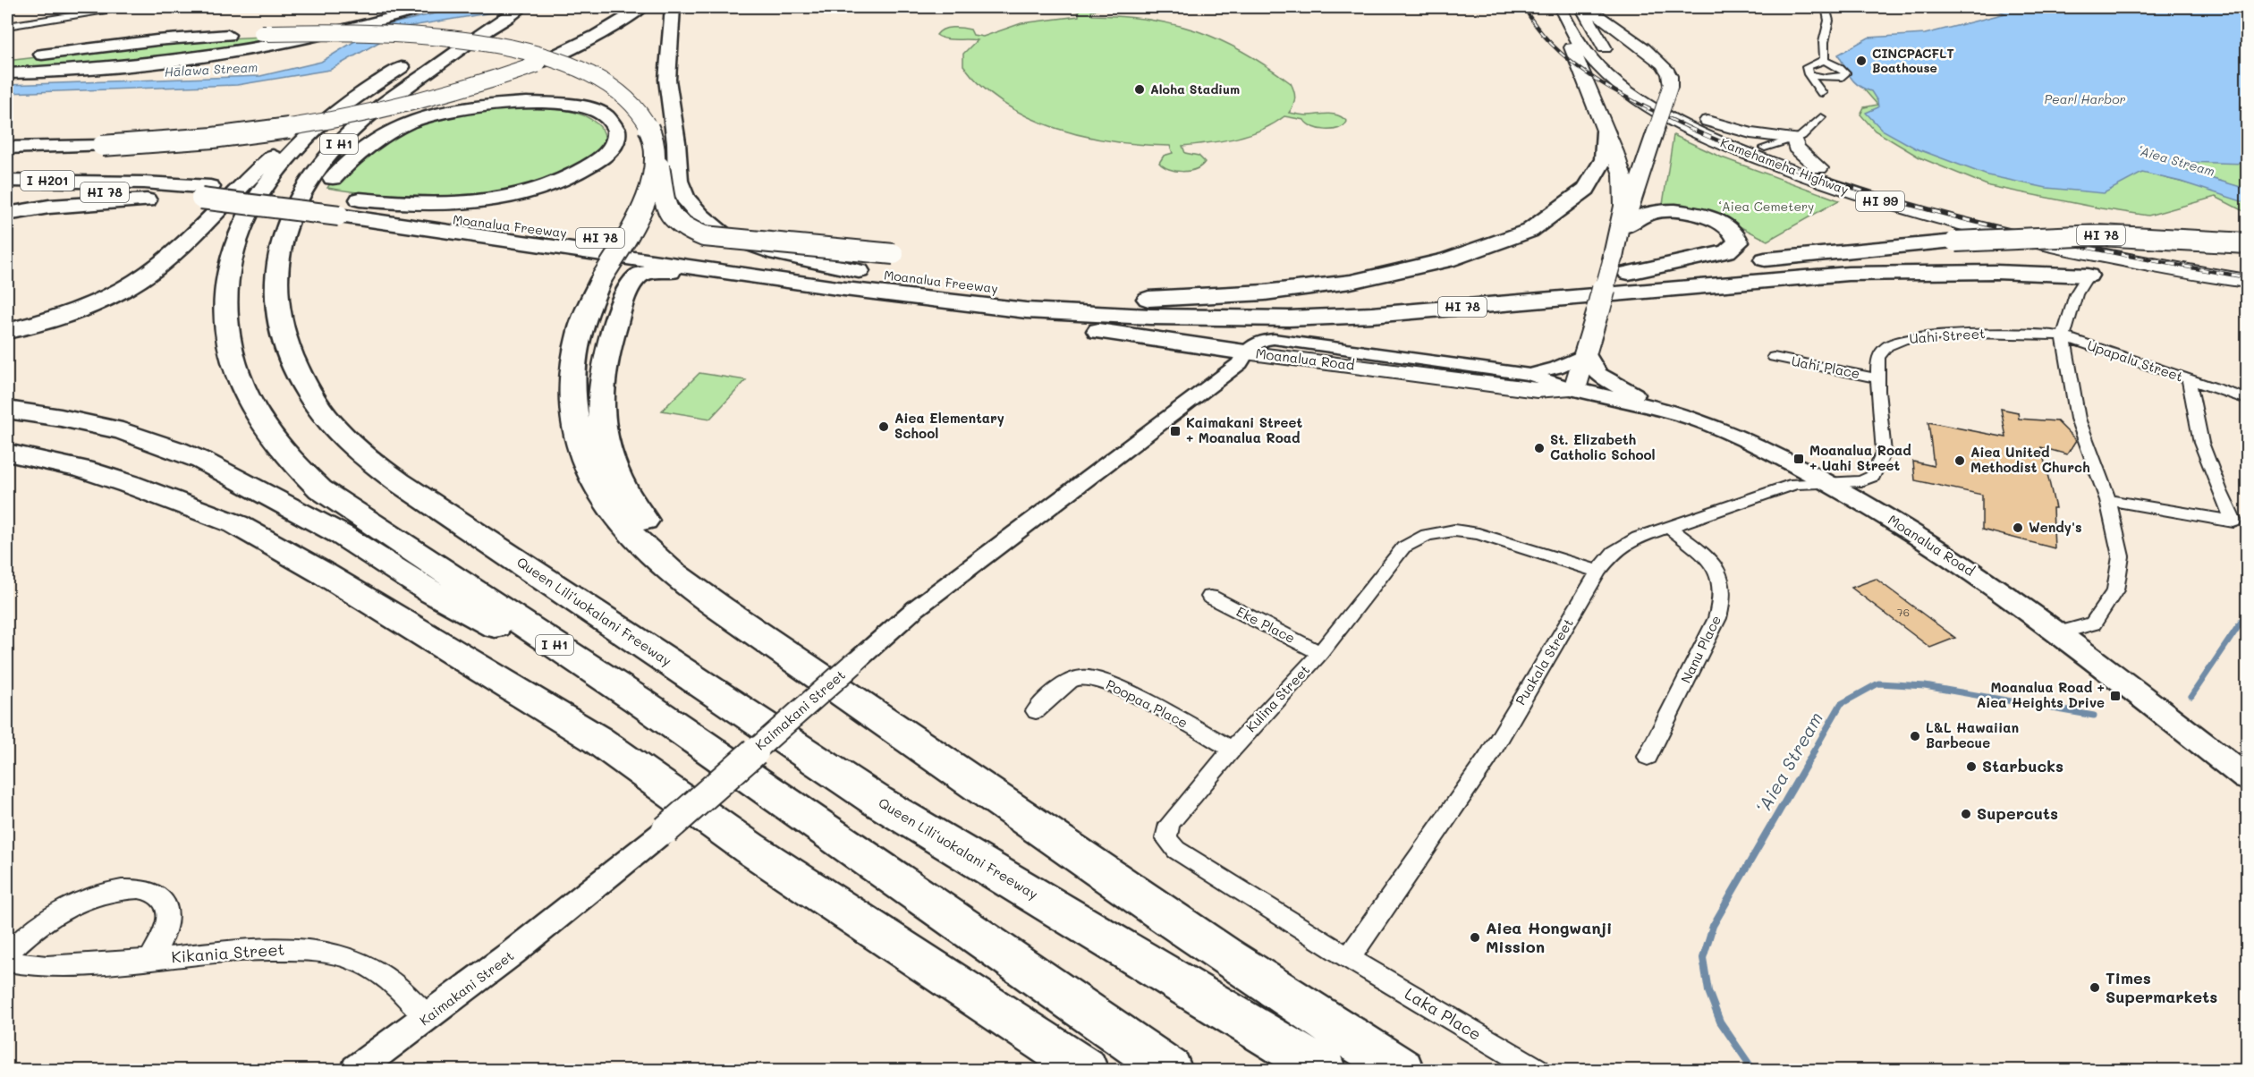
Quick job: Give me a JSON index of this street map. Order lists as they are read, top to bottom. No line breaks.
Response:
{"streets":{"highway":["I H1","I H201","HI 78","Moanalua Freeway","Queen Liliʻuokalani Freeway"],"main road":["Kamehameha Highway","HI 99","Moanalua Road"],"street":["Uahi Street","Upapalu Street","Uahi Place","Eke Place","Nanu Place","Puakala Street","Kulina Street","Poopaa Place","Kaimakani Street","Kikania Street","Laka Place"]},"crossings":[["I H201","HI 78"],["HI 78","Moanalua Freeway"],["Uahi Street","Moanalua Road"],["Uahi Street","Upapalu Street"],["Uahi Street","Uahi Place"],["Uahi Street","Puakala Street"],["Moanalua Road","Puakala Street"],["Moanalua Road","Kaimakani Street"],["Eke Place","Kulina Street"],["Nanu Place","Puakala Street"],["Puakala Street","Kulina Street"],["Puakala Street","Laka Place"],["Kulina Street","Poopaa Place"],["Kulina Street","Laka Place"],["Kaimakani Street","Kikania Street"]],"water":["Hālawa Stream","Pearl Harbor","ʻAiea Stream"],"parks":["ʻAiea Cemetery"],"places":{"other":["CINCPACFLT Boathouse","Aloha Stadium","Aiea Elementary School","St. Elizabeth Catholic School","Aiea United Methodist Church","Wendy's","L&L Hawaiian Barbecue","Starbucks","Supercuts","Aiea Hongwanji Mission","Times Supermarkets"],"transit":["Kaimakani Street + Moanalua Road","Moanalua Road + Uahi Street","Moanalua Road + Aiea Heights Drive"]},"house_numbers":["76"]}
